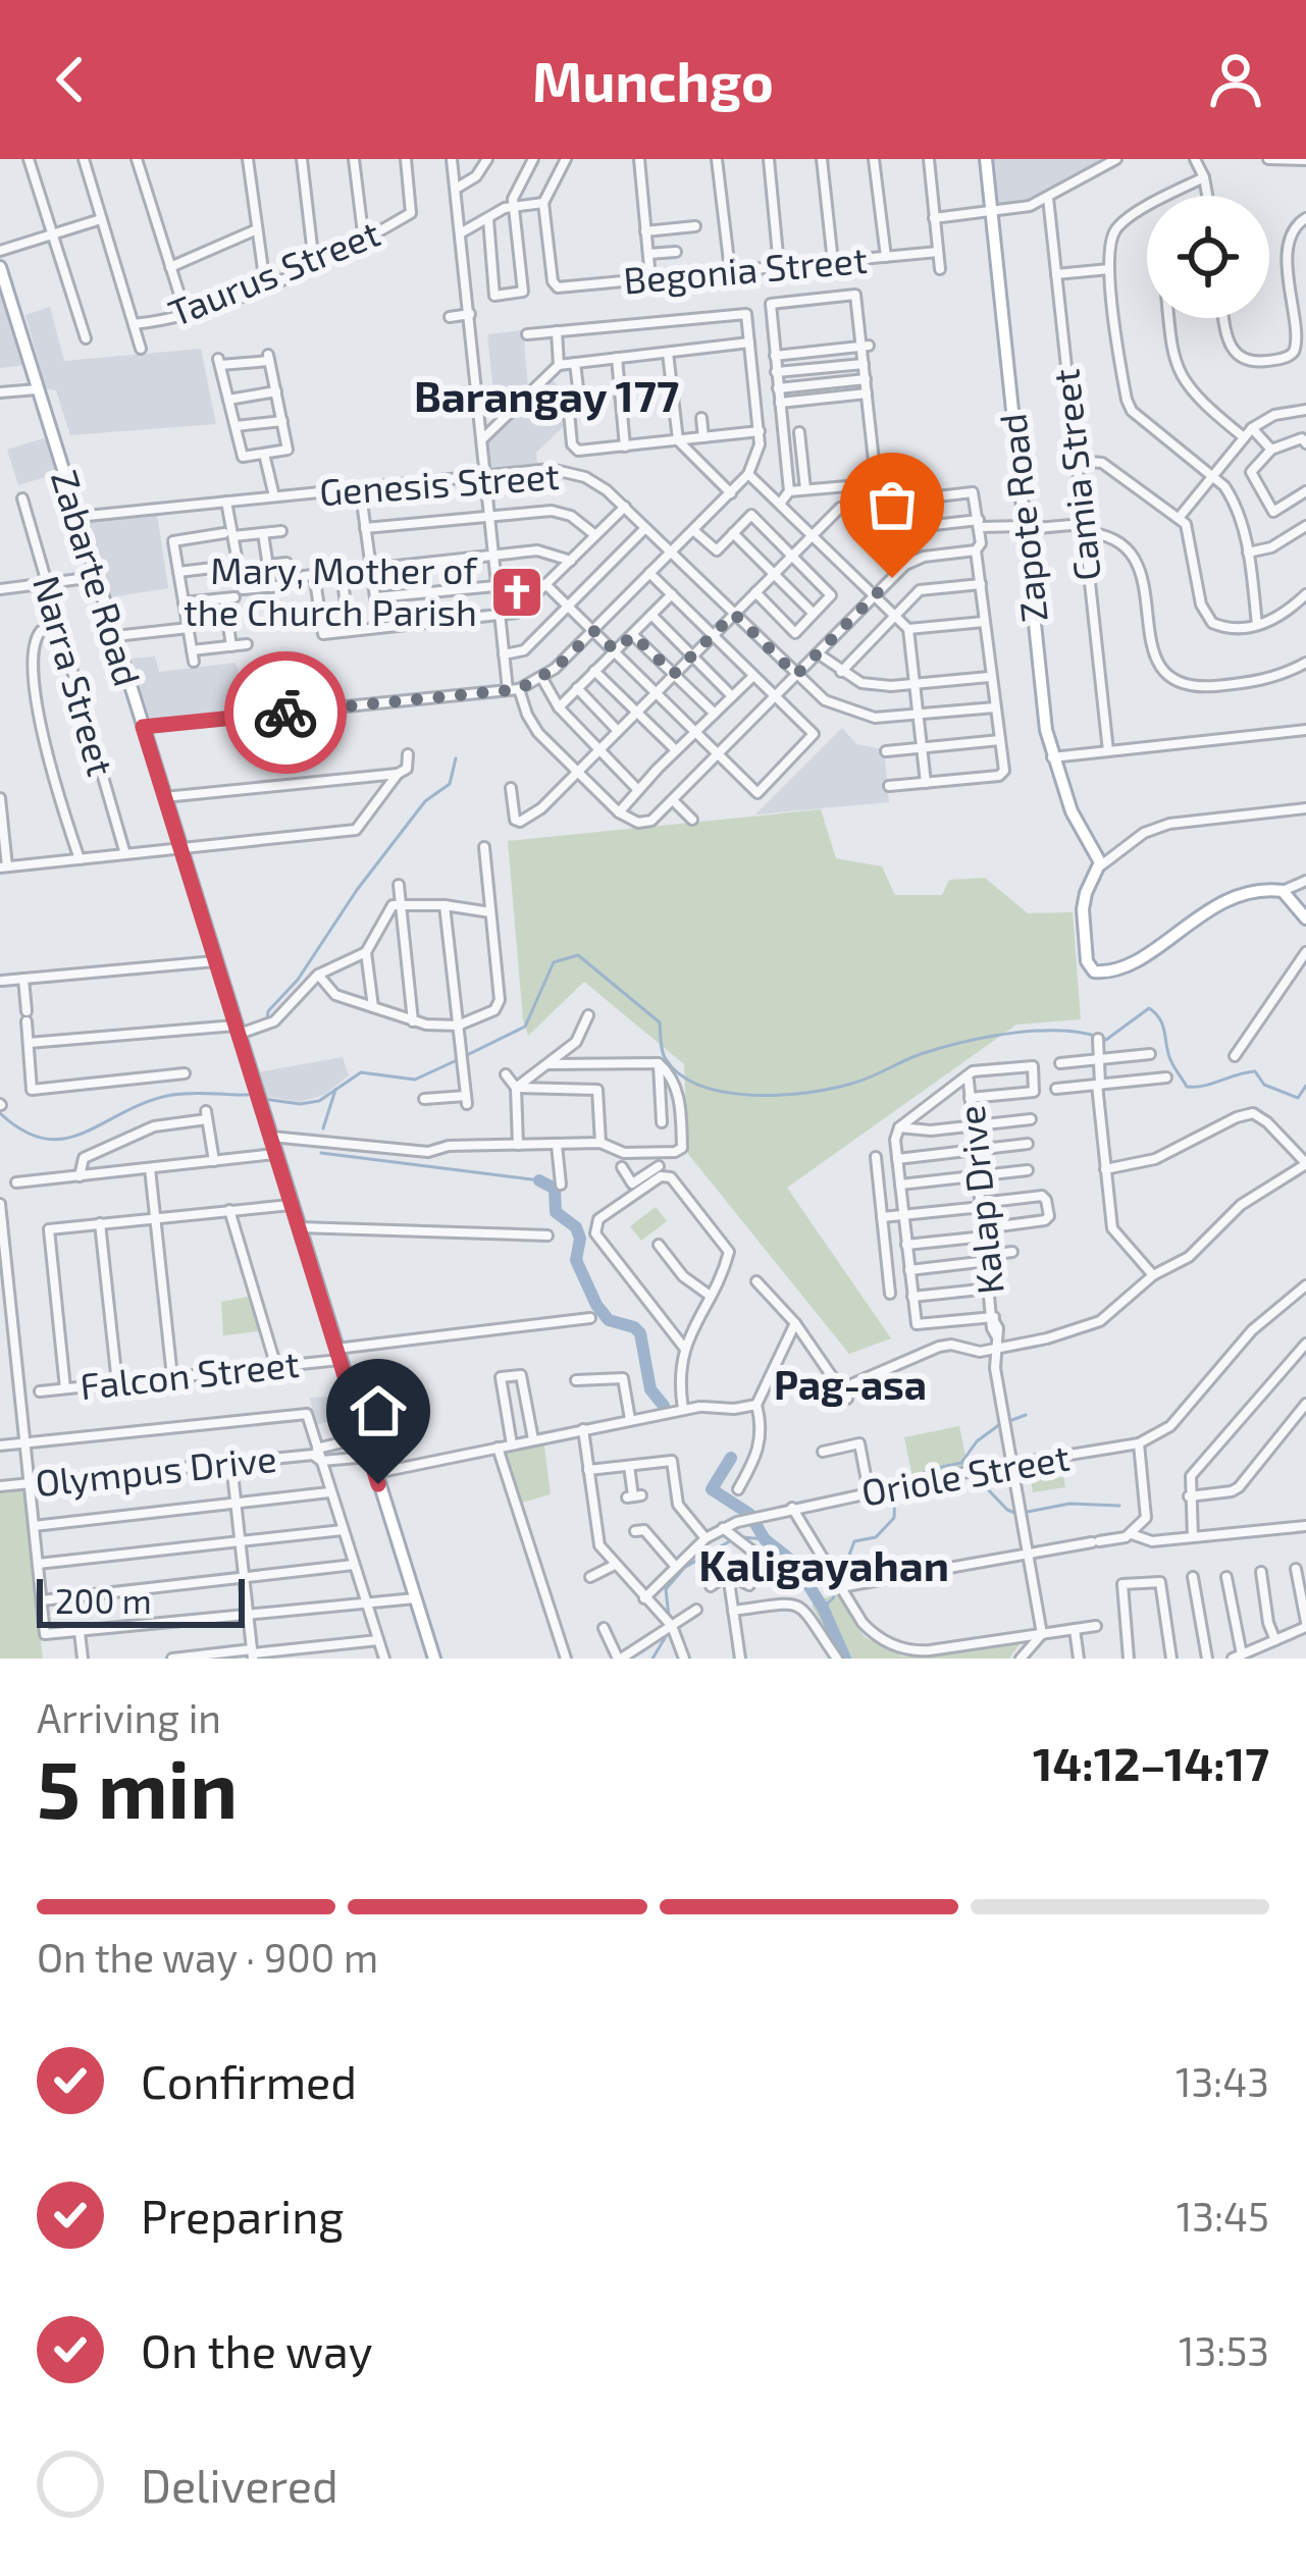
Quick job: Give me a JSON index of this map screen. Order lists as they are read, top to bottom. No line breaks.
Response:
{"streets":{"main road":["Zapote Road","Zabarte Road"],"street":["Begonia Street","Taurus Street","Camia Street","Genesis Street","Narra Street","Kalap Drive","Falcon Street","Olympus Drive","Oriole Street"]},"crossings":[["Genesis Street","Zabarte Road"],["Zabarte Road","Falcon Street"],["Zabarte Road","Olympus Drive"],["Kalap Drive","Oriole Street"]],"districts":["Barangay 177","Pag-asa","Kaligayahan"],"places":{"church":["Mary, Mother of the Church Parish"]},"scale_bar":"200 m","page":{"header":"Munchgo","scale":"200 m","heading":["5 min","Arriving in","14:12–14:17"],"bar":"On the way · 900 m","list":[["Confirmed","13:43"],["Preparing","13:45"],["On the way","13:53"],"Delivered"]}}
